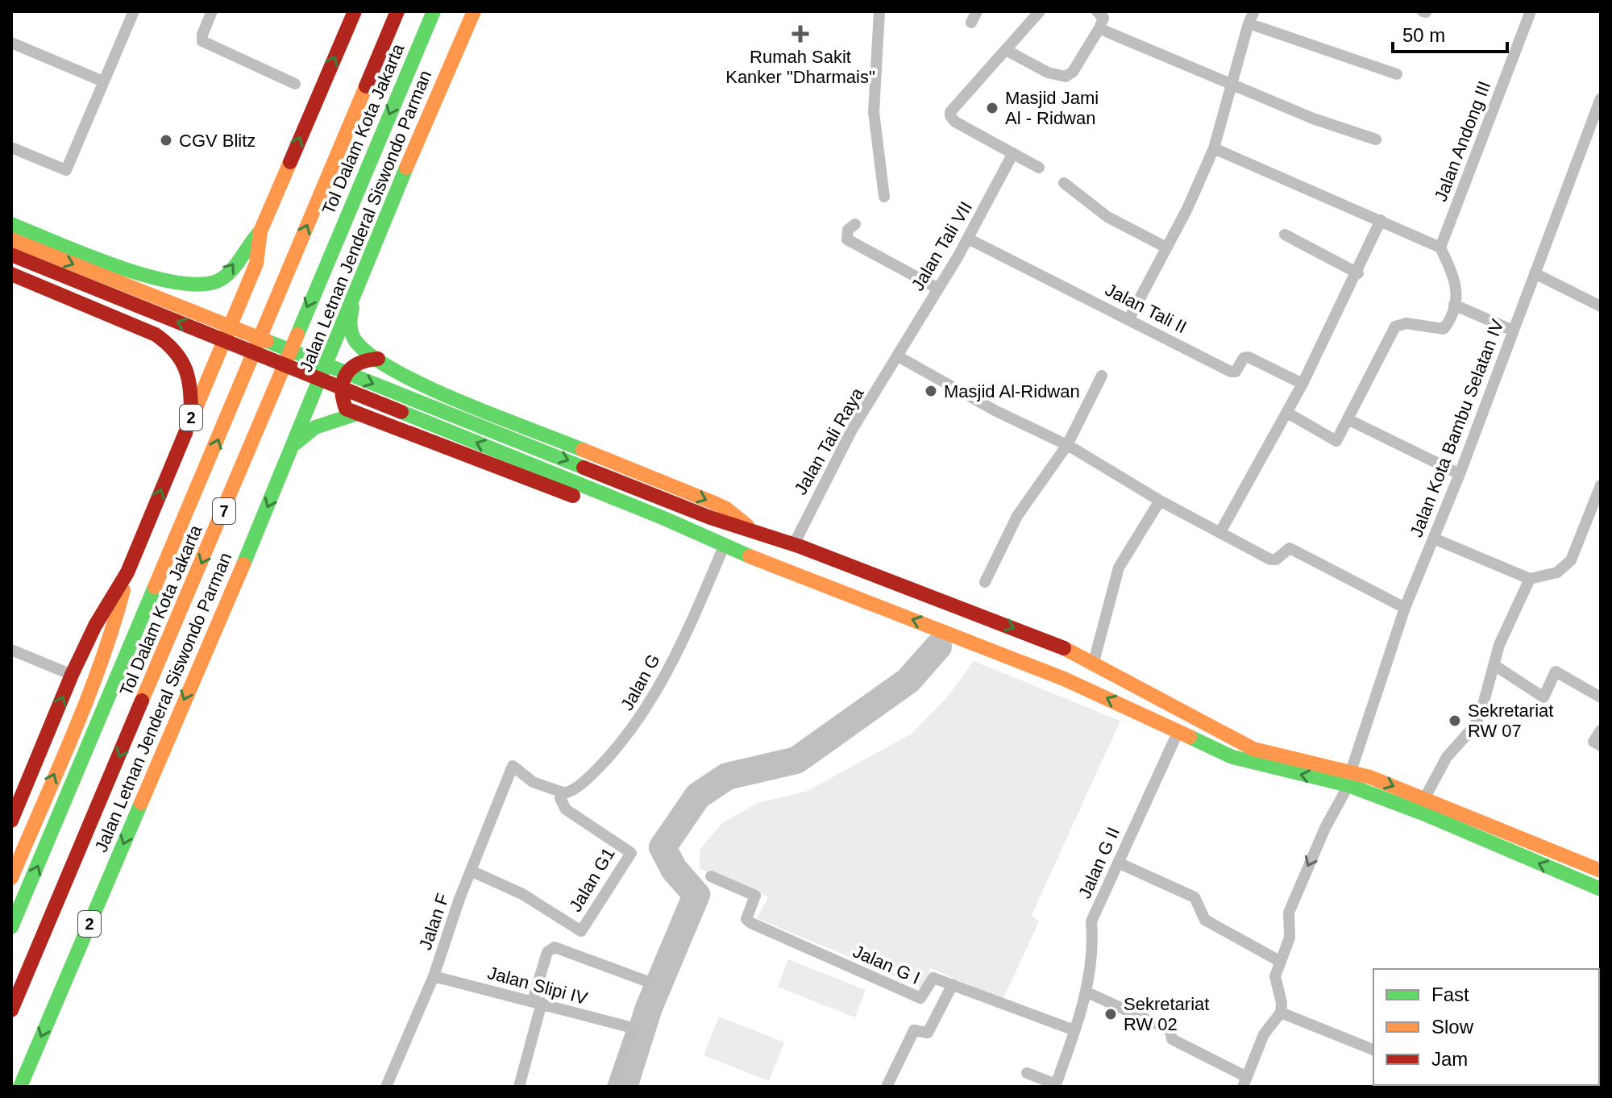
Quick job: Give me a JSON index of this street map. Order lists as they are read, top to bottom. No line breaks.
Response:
{"streets":{"main road":["Tol Dalam Kota Jakarta","Jalan Letnan Jenderal Siswondo Parman","2","7"],"street":["Jalan Andong III","Jalan Tali VII","Jalan Tali II","Jalan Kota Bambu Selatan IV","Jalan Tali Raya","Jalan G","Jalan G II","Jalan G1","Jalan F","Jalan G I","Jalan Slipi IV"]},"crossings":[["Jalan Tali VII","Jalan Tali II"],["Jalan Tali VII","Jalan Tali Raya"],["Jalan G","Jalan G1"],["Jalan G","Jalan F"],["Jalan G II","Jalan G I"],["Jalan G1","Jalan F"],["Jalan F","Jalan Slipi IV"]],"places":{"health":["Rumah Sakit Kanker \"Dharmais\""],"other":["Masjid Jami Al - Ridwan","CGV Blitz","Masjid Al-Ridwan","Sekretariat RW 07","Sekretariat RW 02"]},"legend":["Fast","Slow","Jam"],"scale_bar":"50 m"}
